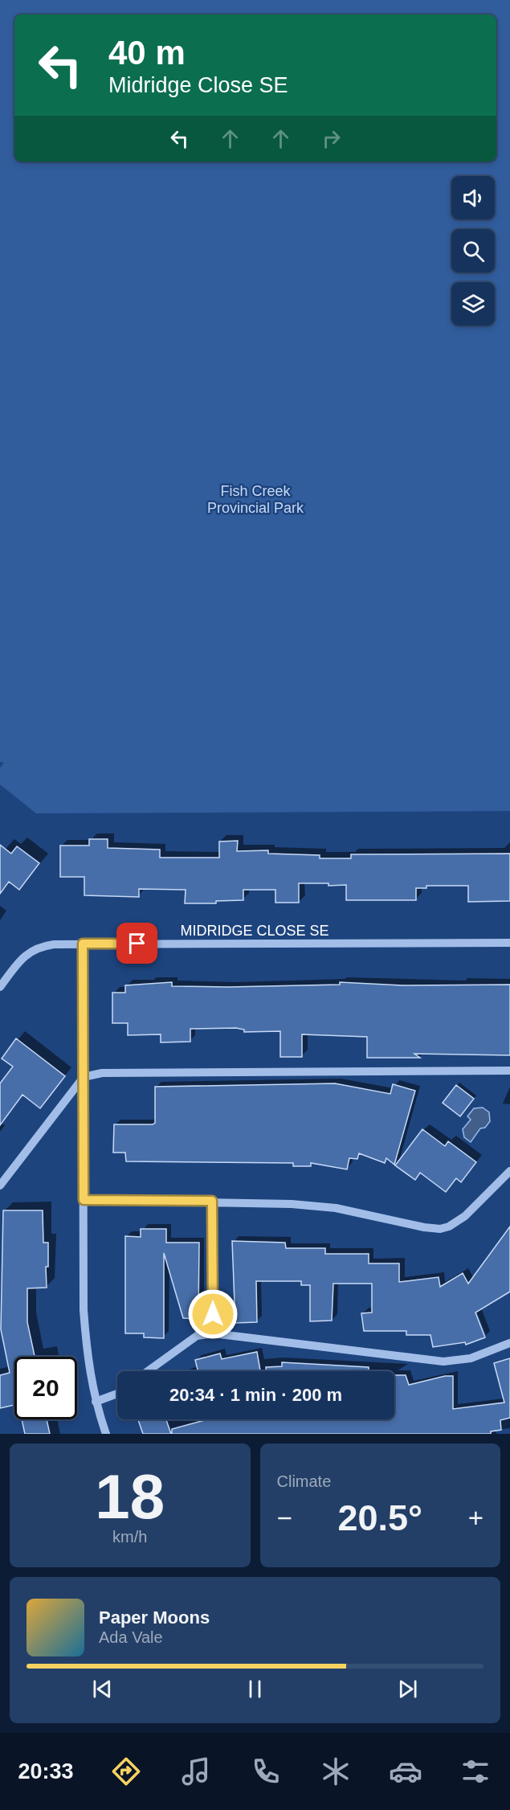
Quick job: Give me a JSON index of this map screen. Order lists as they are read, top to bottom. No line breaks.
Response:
{"streets":{"street":["MIDRIDGE CLOSE SE"]},"parks":["Fish Creek Provincial Park"],"page":{"turn":["40 m","Midridge Close SE"],"limit":"20","trip":"20:34 · 1 min · 200 m","tile":[["18","km/h"],"Climate"],"heat":["−","20.5°","+"],"song":["Paper Moons","Ada Vale"],"tabs":"20:33"}}
